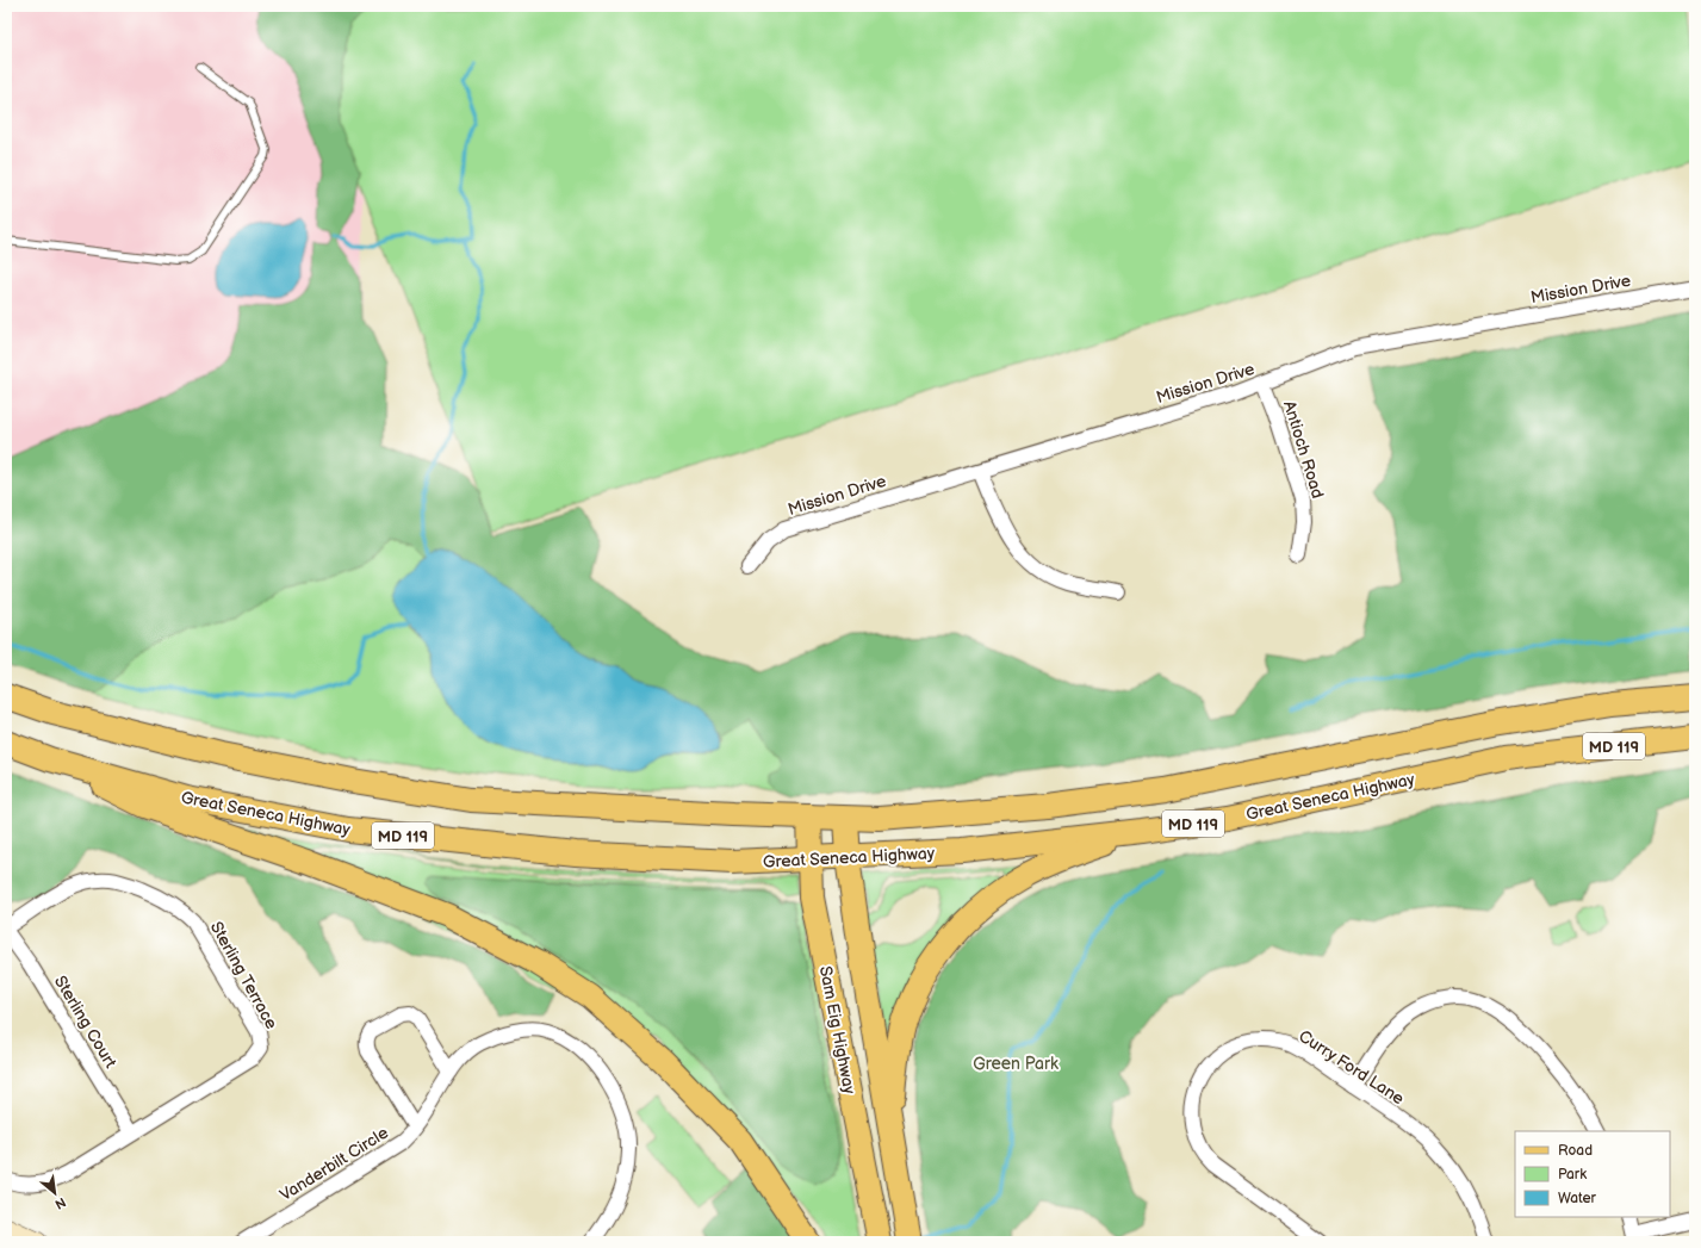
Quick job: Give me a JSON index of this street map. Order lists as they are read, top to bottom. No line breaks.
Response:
{"streets":{"main road":["MD 119","Great Seneca Highway","Sam Eig Highway"],"street":["Mission Drive","Antioch Road","Sterling Terrace","Sterling Court","Curry Ford Lane","Vanderbilt Circle"]},"crossings":[["Mission Drive","Antioch Road"],["MD 119","Sam Eig Highway"],["Great Seneca Highway","Sam Eig Highway"],["Sterling Terrace","Sterling Court"]],"parks":["Green Park"],"legend":["Road","Park","Water"],"north":"bottom right"}
